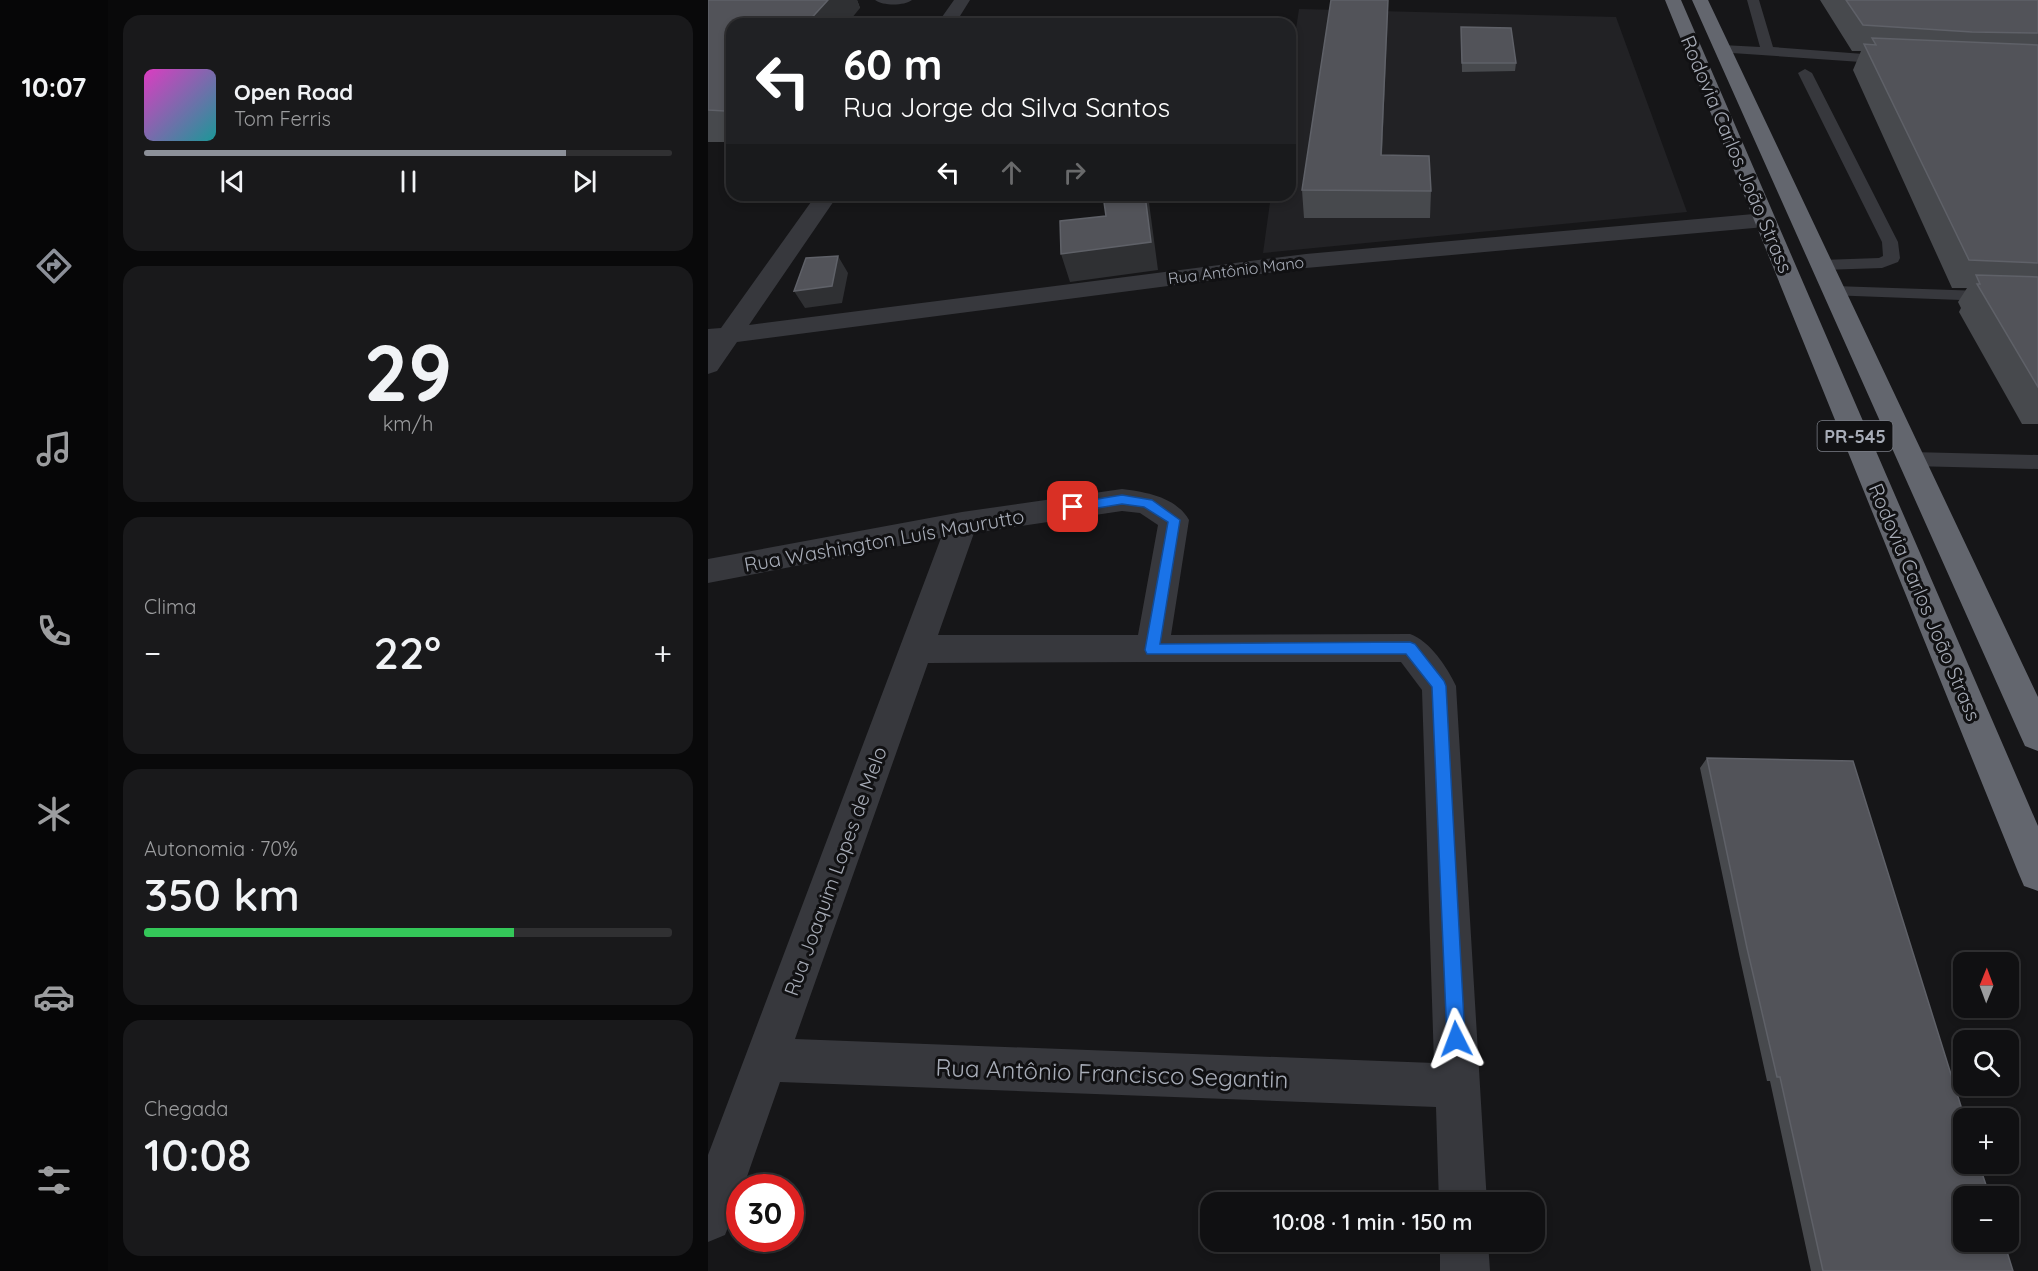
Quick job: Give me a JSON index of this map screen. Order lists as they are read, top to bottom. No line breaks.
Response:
{"streets":{"highway":["Rodovia Carlos João Strass","PR-545"],"street":["Rua Antônio Mano","Rua Washington Luís Maurutto","Rua Joaquim Lopes de Melo","Rua Antônio Francisco Segantin"]},"crossings":[["Rodovia Carlos João Strass","Rua Antônio Mano"],["Rua Washington Luís Maurutto","Rua Joaquim Lopes de Melo"],["Rua Joaquim Lopes de Melo","Rua Antônio Francisco Segantin"]],"north":"top","page":{"tabs":"10:07","turn":["60 m","Rua Jorge da Silva Santos"],"song":["Open Road","Tom Ferris"],"tile":[["29","km/h"],"Clima",["Autonomia · 70%","350 km"],["Chegada","10:08"]],"heat":["−","22°","+"],"map_buttons":["+","−"],"limit":"30","trip":"10:08 · 1 min · 150 m"}}
